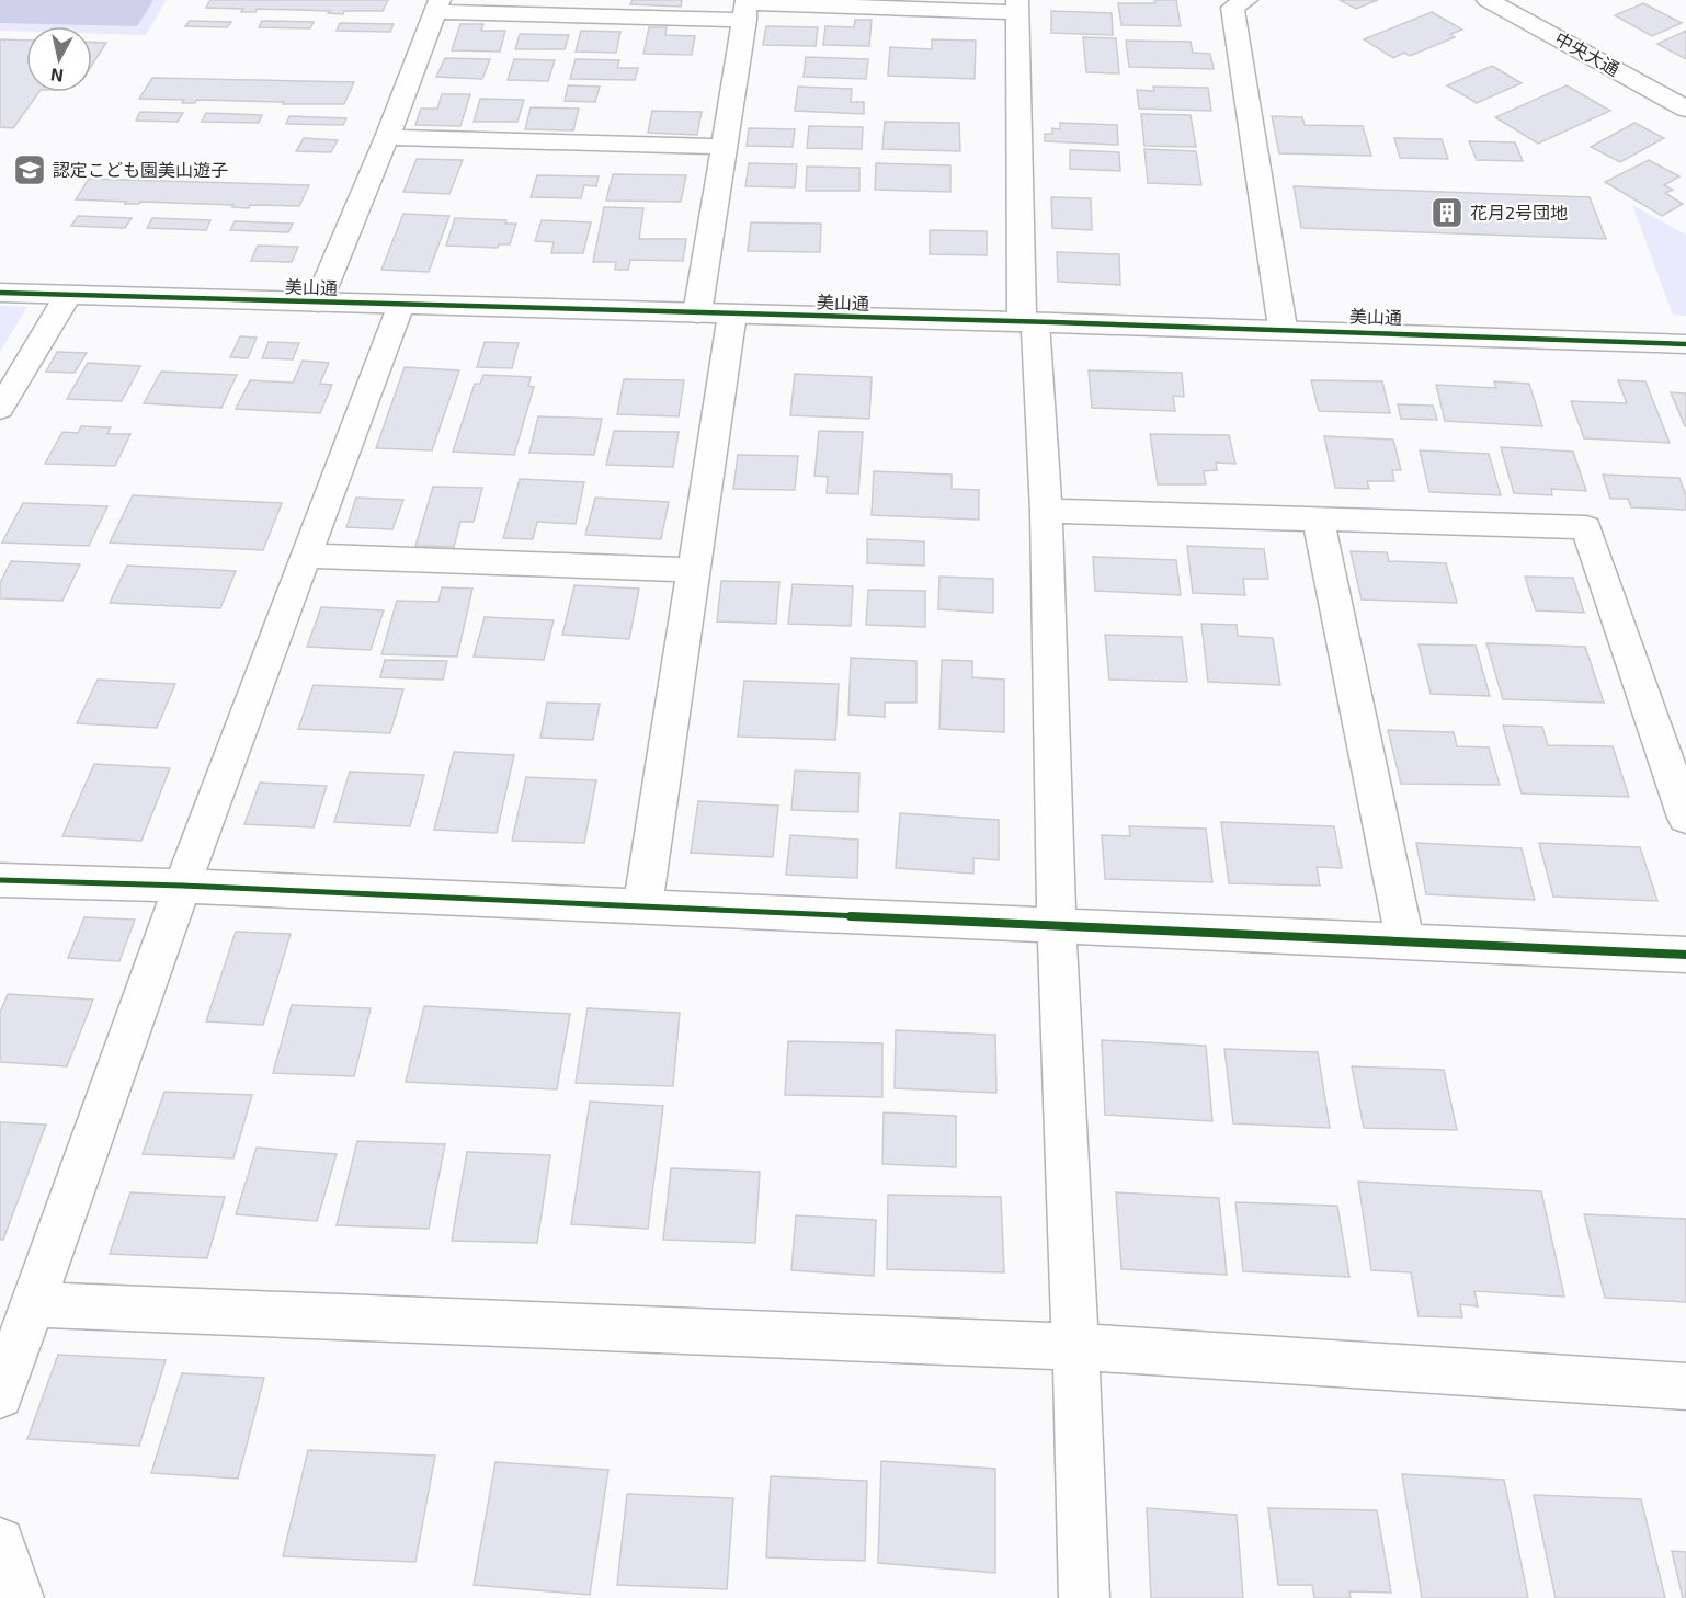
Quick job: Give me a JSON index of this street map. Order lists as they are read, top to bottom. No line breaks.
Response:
{"streets":{"street":["中央大通","美山通"]},"places":{"school or university":["認定こども園美山遊子"],"building":["花月2号団地"]},"north":"bottom"}
